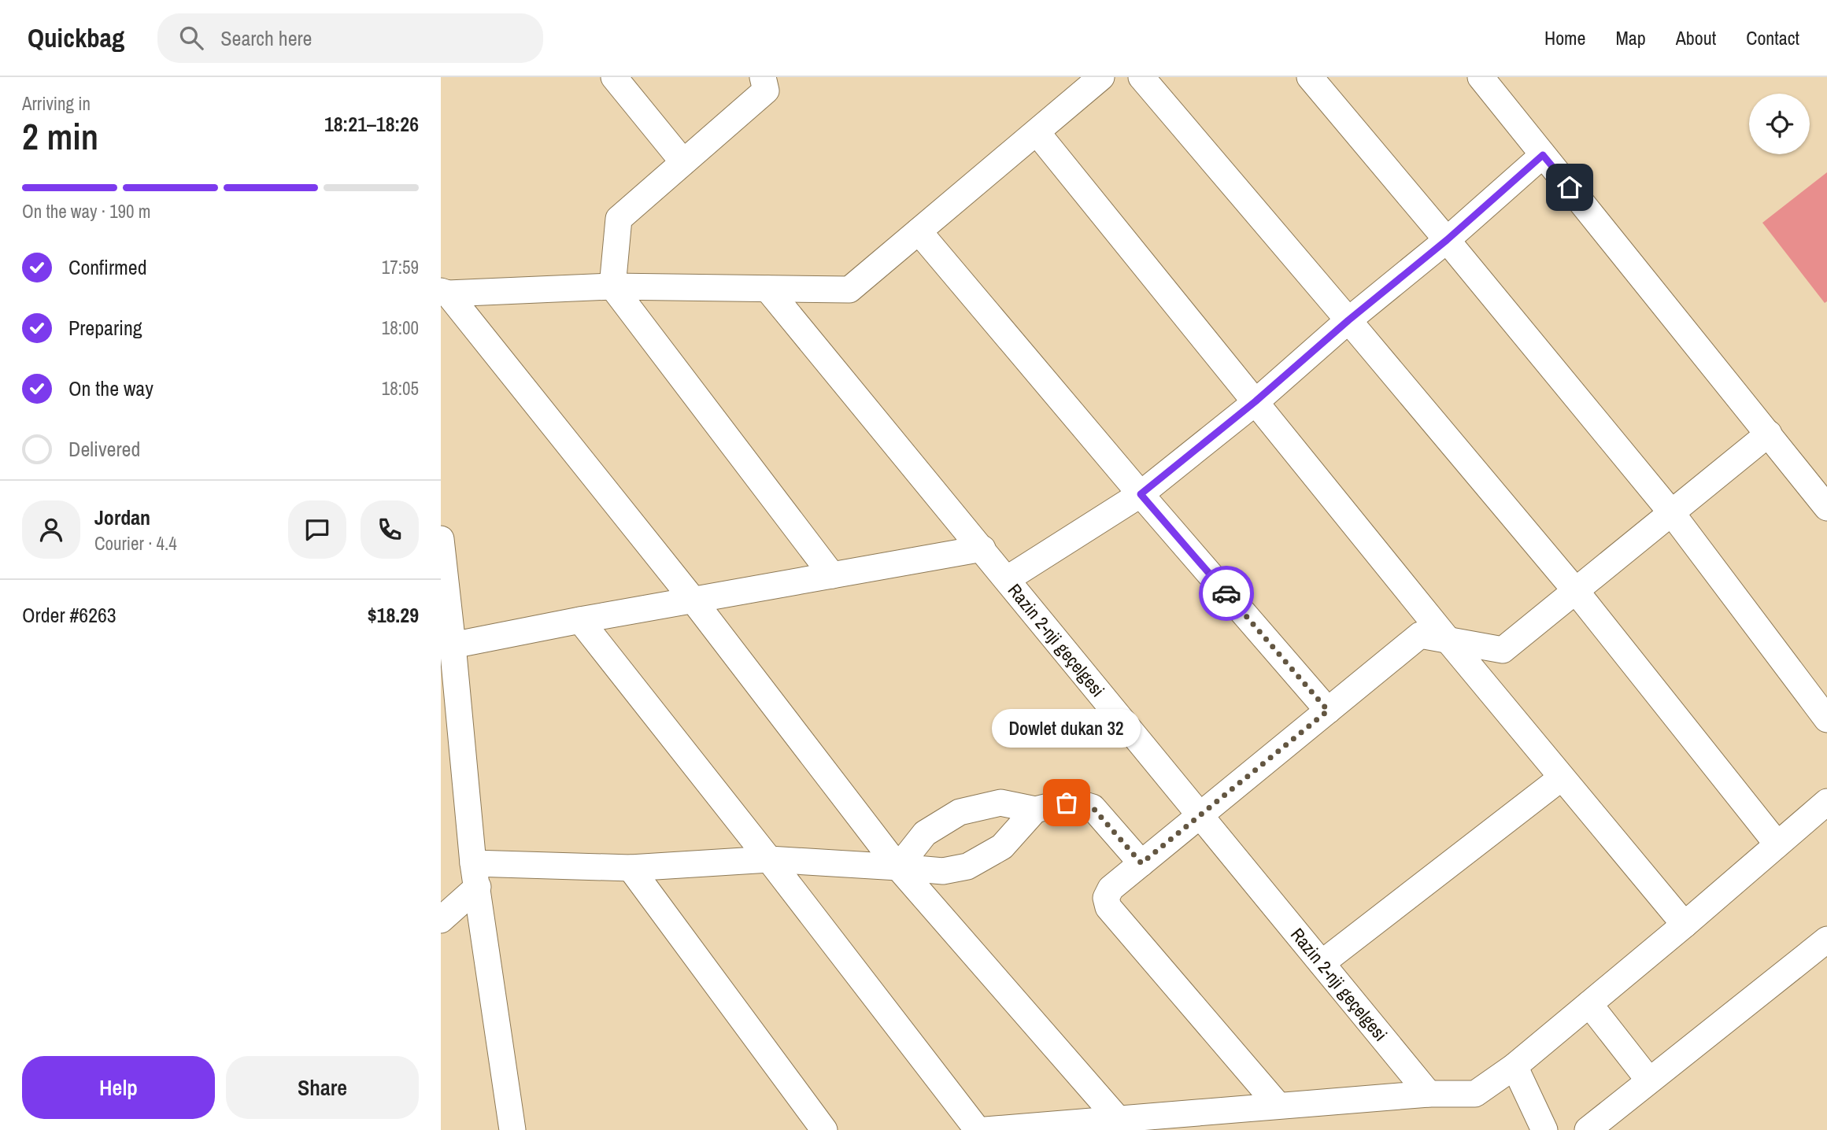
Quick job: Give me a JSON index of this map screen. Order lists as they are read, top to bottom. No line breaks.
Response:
{"streets":{"street":["Razin 2-nji geçelgesi"]},"places":["Dowlet dukan 32"],"page":{"header":"Quickbag","search":"Search here","nav":["Home","Map","About","Contact"],"heading":["2 min","Arriving in","18:21–18:26"],"panel":["Jordan","Courier · 4.4","Order #6263","$18.29"],"bar":"On the way · 190 m","list":[["Confirmed","17:59"],["Preparing","18:00"],["On the way","18:05"],"Delivered"],"bubble":"Dowlet dukan 32","buttons":["Help","Share"]}}
